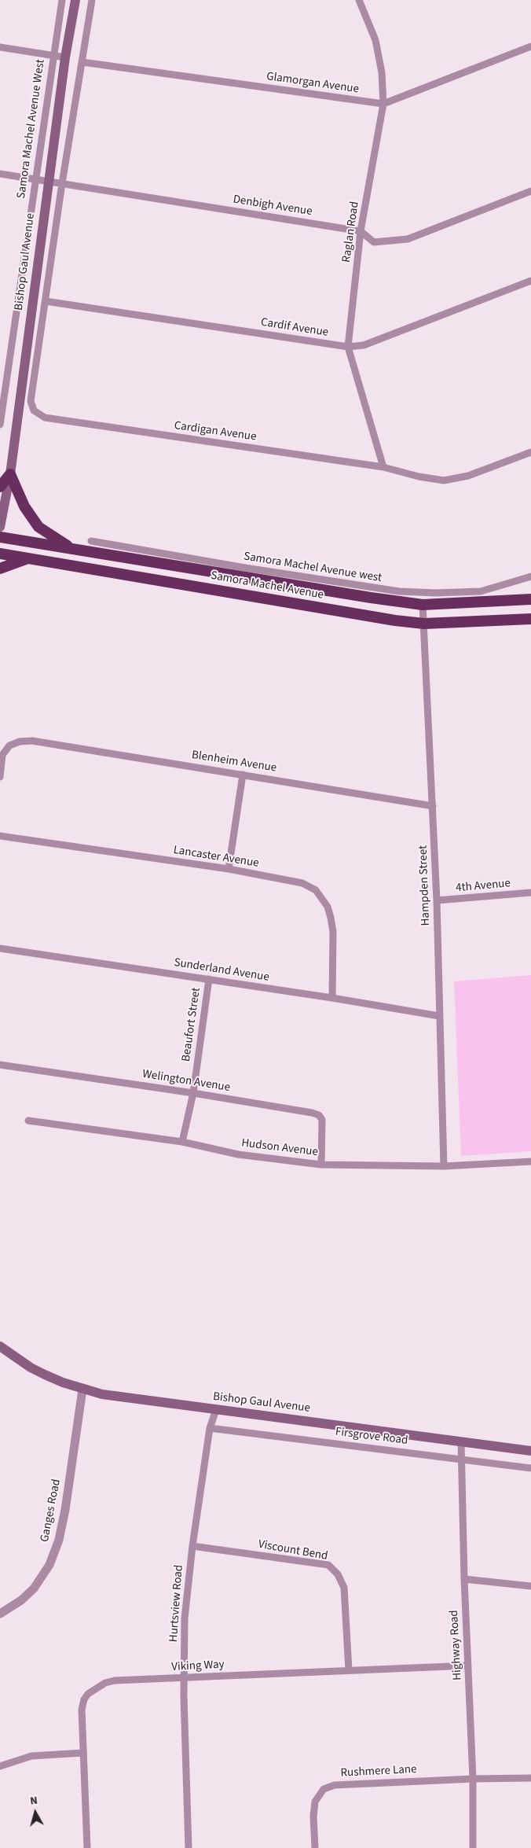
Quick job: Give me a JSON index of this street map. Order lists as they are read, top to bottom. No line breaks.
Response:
{"streets":{"highway":["Samora Machel Avenue"],"main road":["Bishop Gaul Avenue"],"street":["Glamorgan Avenue","Samora Machel Avenue West","Denbigh Avenue","Raglan Road","Cardif Avenue","Cardigan Avenue","Samora Machel Avenue west","Blenheim Avenue","Lancaster Avenue","Hampden Street","4th Avenue","Sunderland Avenue","Beaufort Street","Welington Avenue","Hudson Avenue","Firsgrove Road","Ganges Road","Viscount Bend","Hurtsview Road","Highway Road","Viking Way","Rushmere Lane"]},"crossings":[["Glamorgan Avenue","Raglan Road"],["Glamorgan Avenue","Bishop Gaul Avenue"],["Samora Machel Avenue West","Denbigh Avenue"],["Denbigh Avenue","Raglan Road"],["Denbigh Avenue","Bishop Gaul Avenue"],["Raglan Road","Cardif Avenue"],["Raglan Road","Cardigan Avenue"],["Bishop Gaul Avenue","Cardif Avenue"],["Bishop Gaul Avenue","Cardigan Avenue"],["Bishop Gaul Avenue","Ganges Road"],["Bishop Gaul Avenue","Hurtsview Road"],["Bishop Gaul Avenue","Highway Road"],["Samora Machel Avenue","Hampden Street"],["Blenheim Avenue","Hampden Street"],["Lancaster Avenue","Sunderland Avenue"],["Hampden Street","4th Avenue"],["Hampden Street","Sunderland Avenue"],["Hampden Street","Hudson Avenue"],["Sunderland Avenue","Beaufort Street"],["Beaufort Street","Welington Avenue"],["Beaufort Street","Hudson Avenue"],["Welington Avenue","Hudson Avenue"],["Firsgrove Road","Hurtsview Road"],["Firsgrove Road","Highway Road"],["Viscount Bend","Hurtsview Road"],["Viscount Bend","Viking Way"],["Hurtsview Road","Viking Way"],["Highway Road","Viking Way"],["Highway Road","Rushmere Lane"]],"north":"top"}
